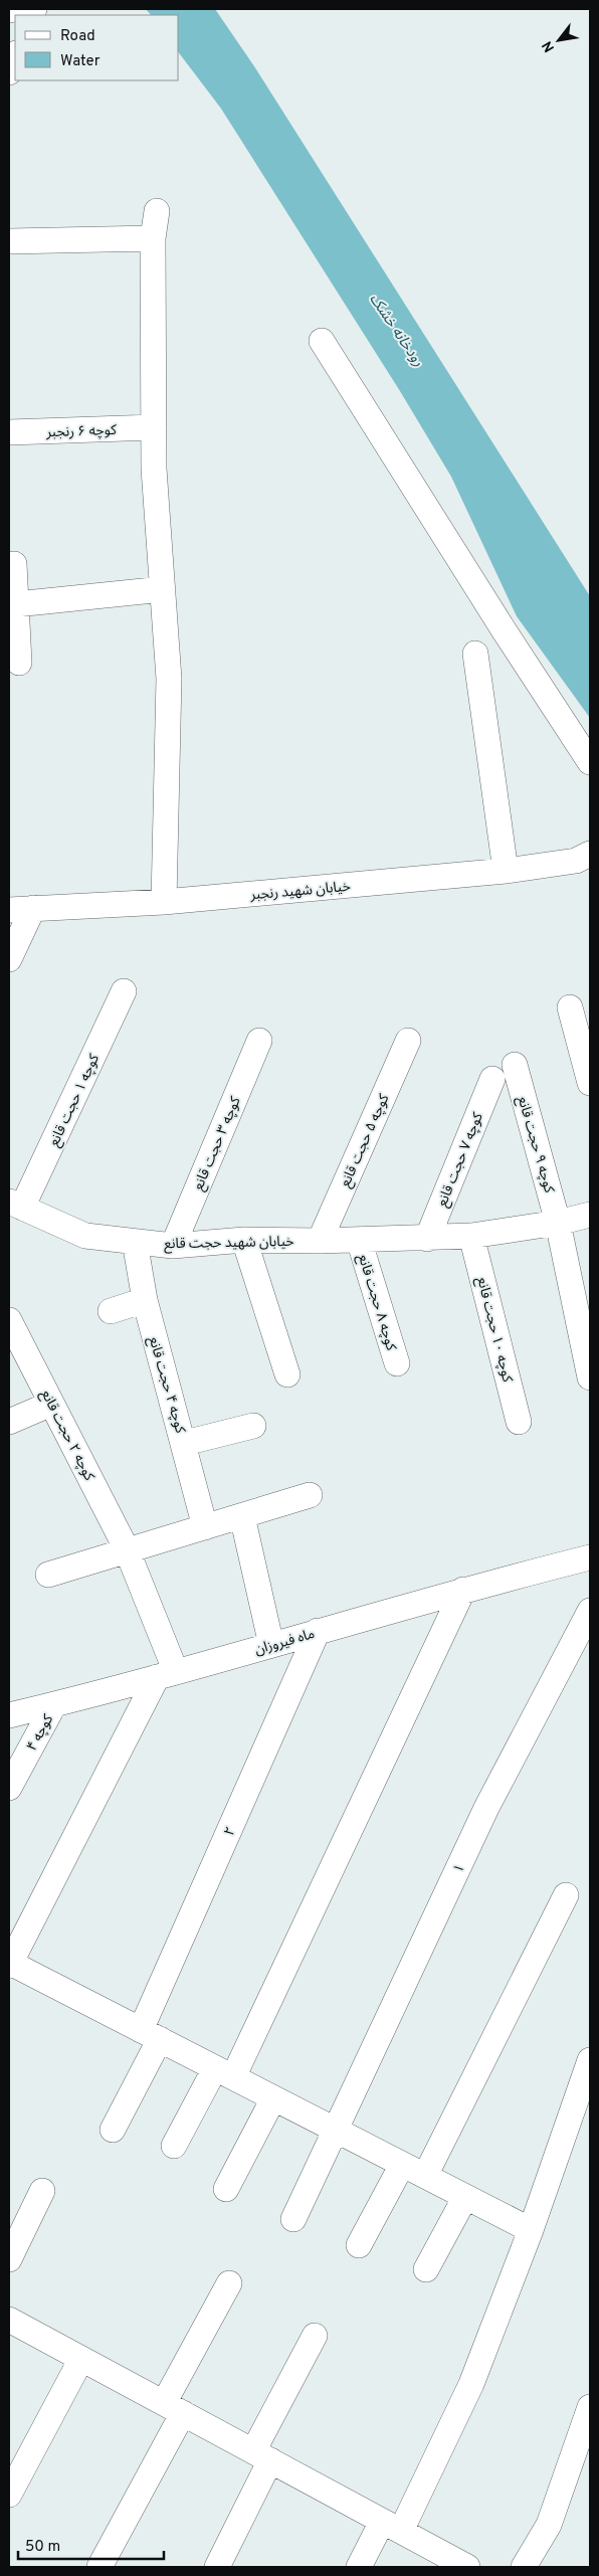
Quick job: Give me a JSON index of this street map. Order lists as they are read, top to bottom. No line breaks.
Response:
{"streets":{"street":["کوچه ۶ رنجبر","خیابان شهید رنجبر","کوچه ۱ حجت قانع","کوچه ۵ حجت قانع","کوچه ۳ حجت قانع","کوچه ۹ حجت قانع","کوچه ۷ حجت قانع","خیابان شهید حجت قانع","کوچه ۸ حجت قانع","کوچه ۱۰ حجت قانع","کوچه ۴ حجت قانع","کوچه ۲ حجت قانع","ماه فیروزان","کوچه ۴","۲","۱"]},"crossings":[["کوچه ۱ حجت قانع","خیابان شهید حجت قانع"],["کوچه ۵ حجت قانع","خیابان شهید حجت قانع"],["کوچه ۳ حجت قانع","خیابان شهید حجت قانع"],["کوچه ۹ حجت قانع","خیابان شهید حجت قانع"],["کوچه ۷ حجت قانع","خیابان شهید حجت قانع"],["خیابان شهید حجت قانع","کوچه ۸ حجت قانع"],["خیابان شهید حجت قانع","کوچه ۱۰ حجت قانع"],["خیابان شهید حجت قانع","کوچه ۴ حجت قانع"],["کوچه ۲ حجت قانع","ماه فیروزان"],["ماه فیروزان","کوچه ۴"],["ماه فیروزان","۲"]],"water":["رودخانه خشک"],"legend":["Road","Water"],"scale_bar":"50 m","north":"bottom left"}
